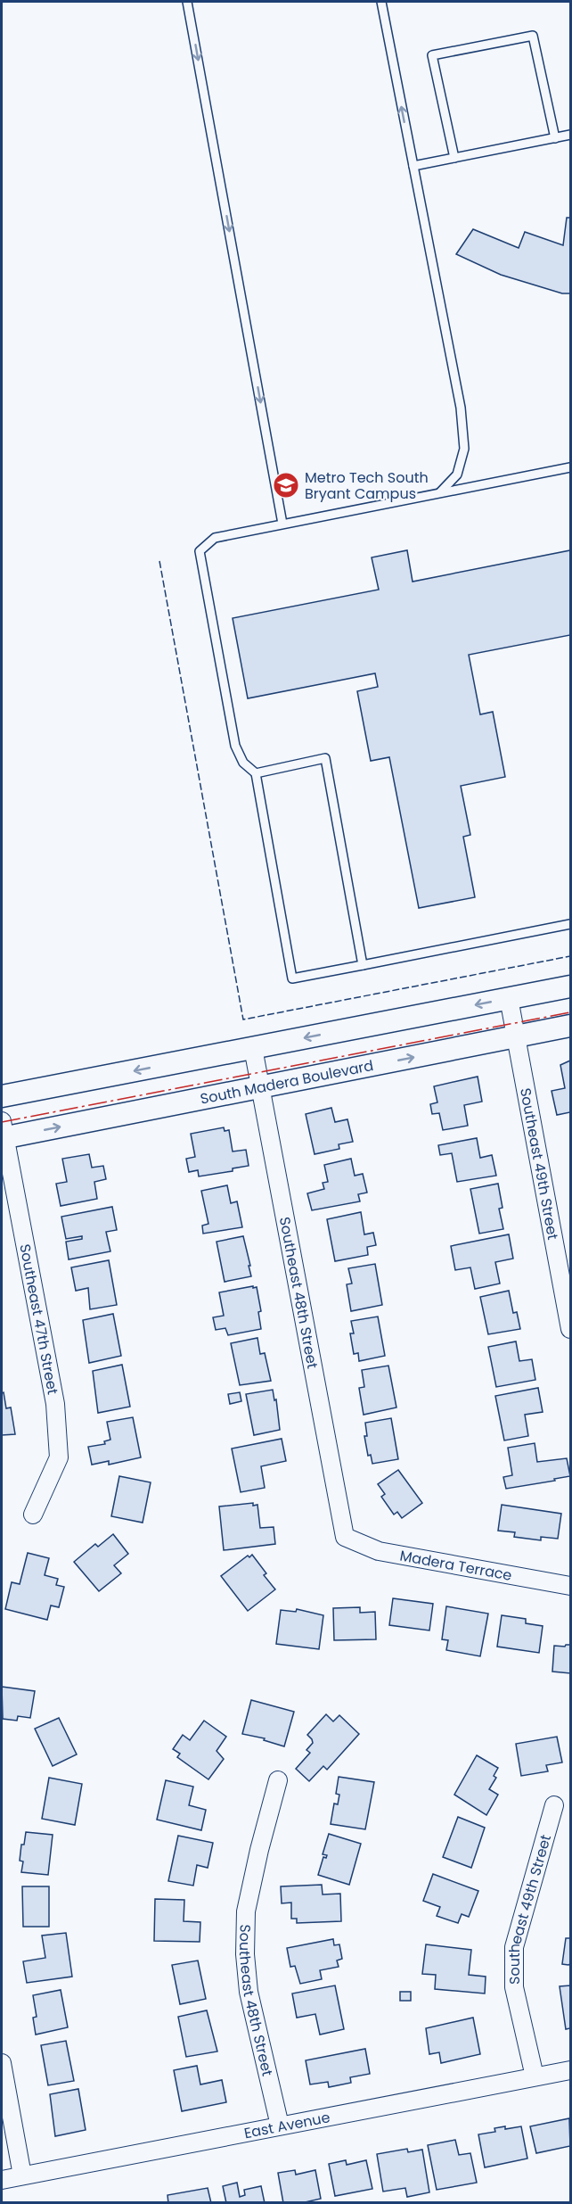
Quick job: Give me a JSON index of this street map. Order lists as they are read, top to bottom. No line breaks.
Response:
{"streets":{"street":["South Madera Boulevard","Southeast 49th Street","Southeast 48th Street","Southeast 47th Street","Madera Terrace","East Avenue"]},"crossings":[["South Madera Boulevard","Southeast 49th Street"],["South Madera Boulevard","Southeast 48th Street"],["South Madera Boulevard","Southeast 47th Street"],["Southeast 49th Street","East Avenue"],["Southeast 48th Street","Madera Terrace"],["Southeast 48th Street","East Avenue"]],"places":{"school or university":["Metro Tech South Bryant Campus"]}}
